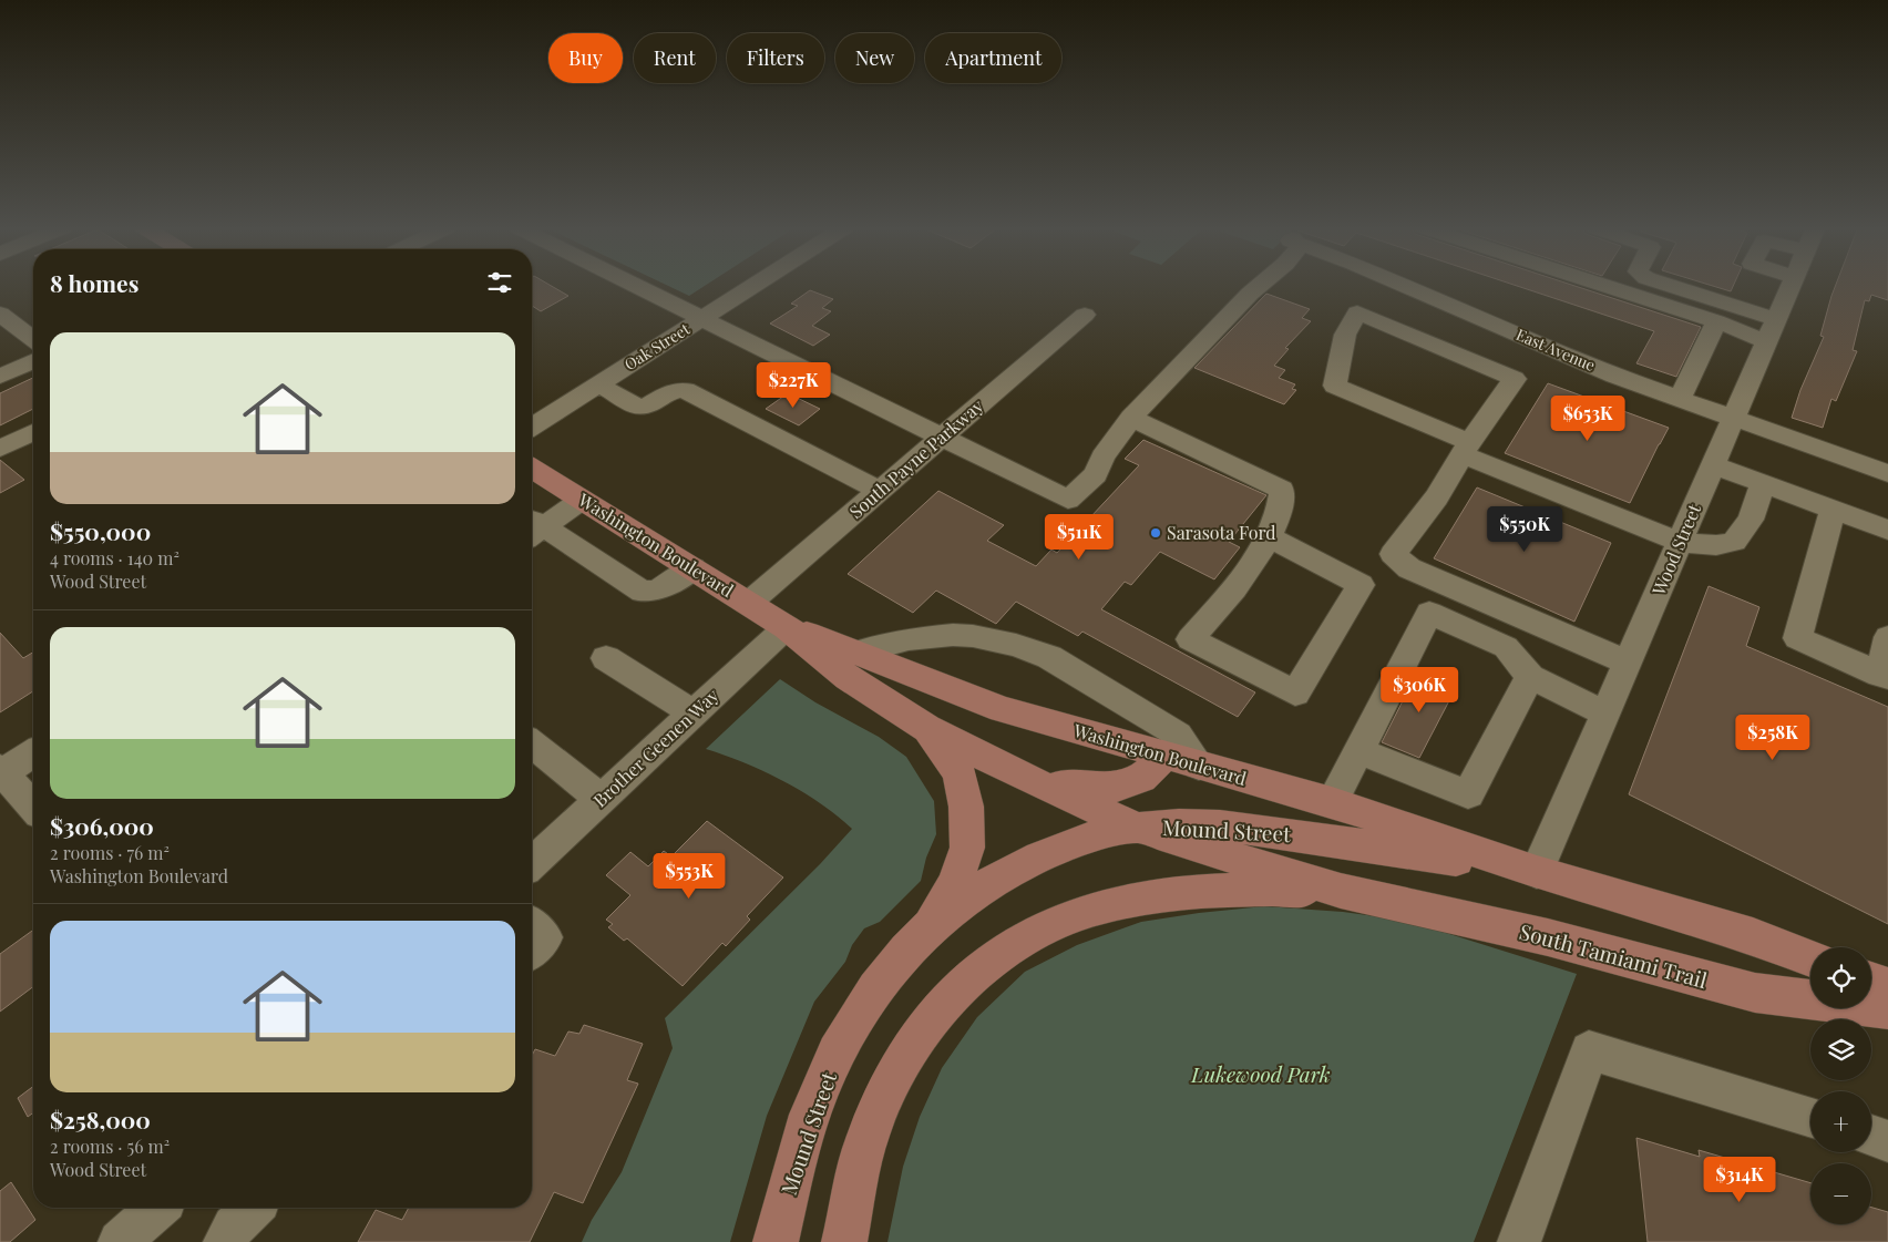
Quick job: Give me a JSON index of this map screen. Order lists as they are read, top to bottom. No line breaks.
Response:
{"streets":{"main road":["Washington Boulevard","Mound Street","South Tamiami Trail"],"street":["Oak Street","East Avenue","South Payne Parkway","Wood Street","Brother Geenen Way"]},"crossings":[["East Avenue","Wood Street"],["South Payne Parkway","Washington Boulevard"],["Washington Boulevard","Wood Street"],["Washington Boulevard","Brother Geenen Way"],["Washington Boulevard","Mound Street"],["Washington Boulevard","South Tamiami Trail"],["Wood Street","Mound Street"]],"parks":["Lukewood Park"],"places":["Sarasota Ford"],"page":{"chip":["Buy","Rent","Filters","New","Apartment"],"heading":"8 homes","list":[{"name":"$550,000","note":"4 rooms · 140 m² · Wood Street"},{"name":"$306,000","note":"2 rooms · 76 m² · Washington Boulevard"},{"name":"$258,000","note":"2 rooms · 56 m² · Wood Street"}],"price":["$227K","$653K","$550K","$511K","$306K","$258K","$553K","$314K"],"map_buttons":["+","−"]}}
